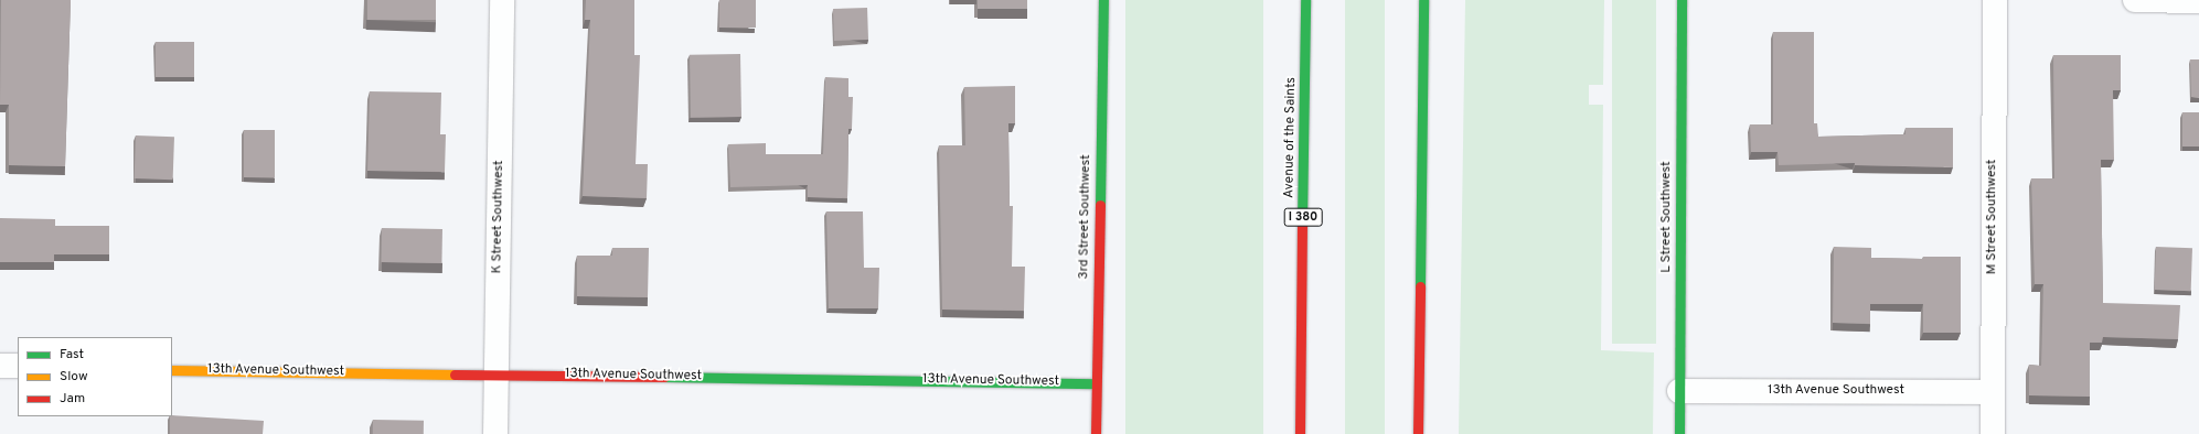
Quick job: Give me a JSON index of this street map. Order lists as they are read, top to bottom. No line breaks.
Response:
{"streets":{"main road":["Avenue of the Saints","3rd Street Southwest","I 380","L Street Southwest","13th Avenue Southwest"],"street":["K Street Southwest","M Street Southwest"]},"crossings":[["K Street Southwest","13th Avenue Southwest"],["3rd Street Southwest","13th Avenue Southwest"],["L Street Southwest","13th Avenue Southwest"],["M Street Southwest","13th Avenue Southwest"]],"legend":["Fast","Slow","Jam"]}
